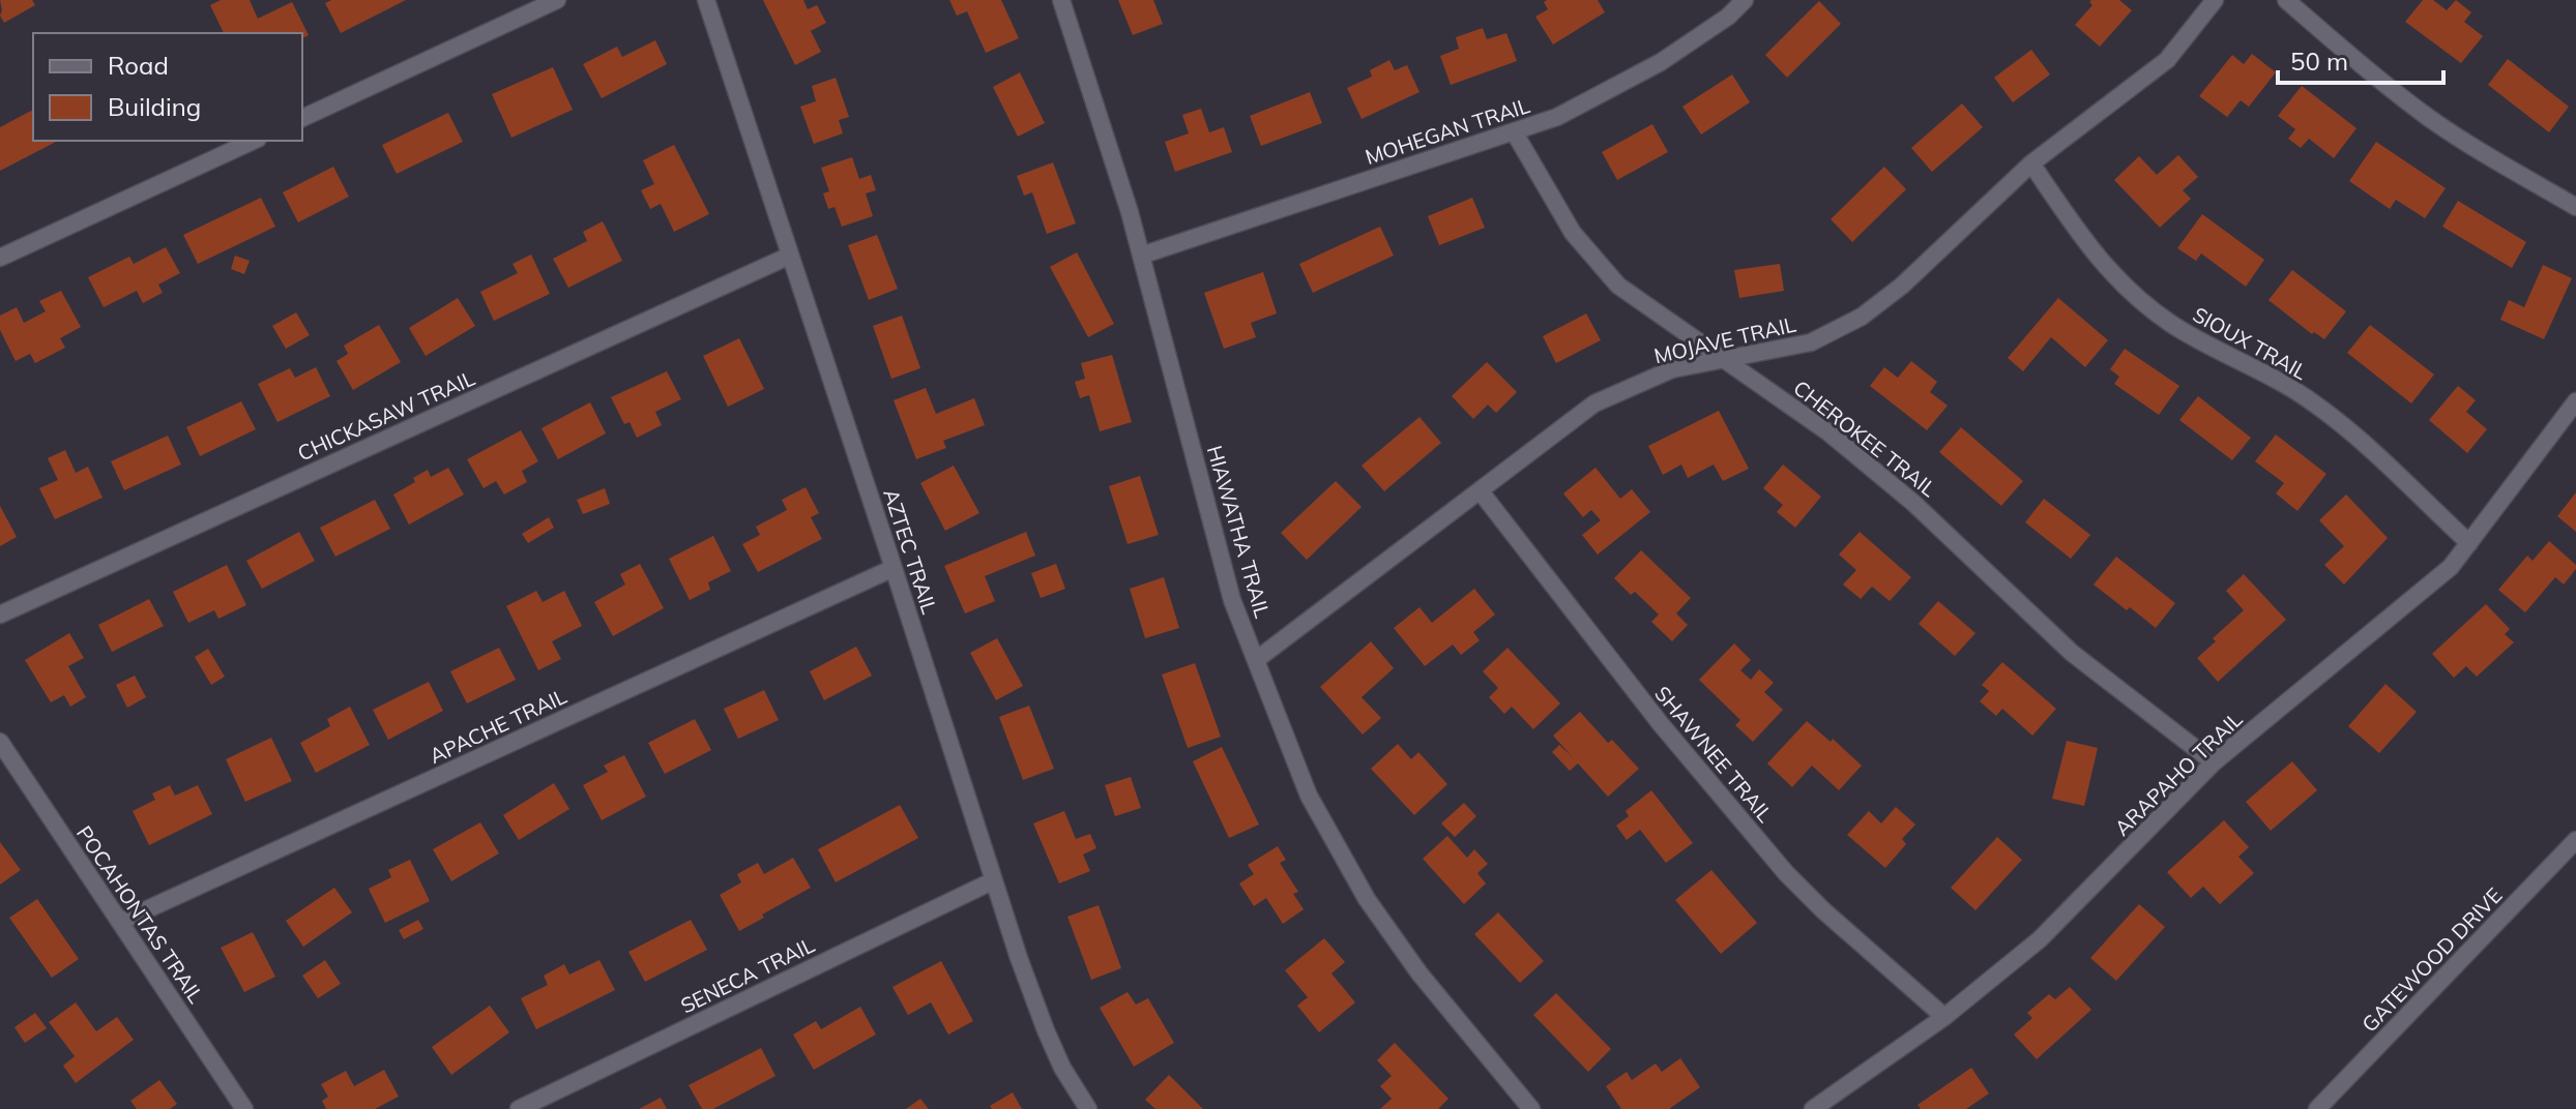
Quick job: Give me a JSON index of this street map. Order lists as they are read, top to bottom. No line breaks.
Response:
{"streets":{"street":["MOHEGAN TRAIL","MOJAVE TRAIL","SIOUX TRAIL","CHICKASAW TRAIL","CHEROKEE TRAIL","HIAWATHA TRAIL","AZTEC TRAIL","APACHE TRAIL","SHAWNEE TRAIL","ARAPAHO TRAIL","POCAHONTAS TRAIL","GATEWOOD DRIVE","SENECA TRAIL"]},"crossings":[["MOHEGAN TRAIL","CHEROKEE TRAIL"],["MOHEGAN TRAIL","HIAWATHA TRAIL"],["MOJAVE TRAIL","SIOUX TRAIL"],["MOJAVE TRAIL","CHEROKEE TRAIL"],["MOJAVE TRAIL","HIAWATHA TRAIL"],["MOJAVE TRAIL","SHAWNEE TRAIL"],["SIOUX TRAIL","ARAPAHO TRAIL"],["CHICKASAW TRAIL","AZTEC TRAIL"],["CHEROKEE TRAIL","ARAPAHO TRAIL"],["AZTEC TRAIL","APACHE TRAIL"],["AZTEC TRAIL","SENECA TRAIL"],["APACHE TRAIL","POCAHONTAS TRAIL"],["SHAWNEE TRAIL","ARAPAHO TRAIL"]],"legend":["Road","Building"],"scale_bar":"50 m"}
